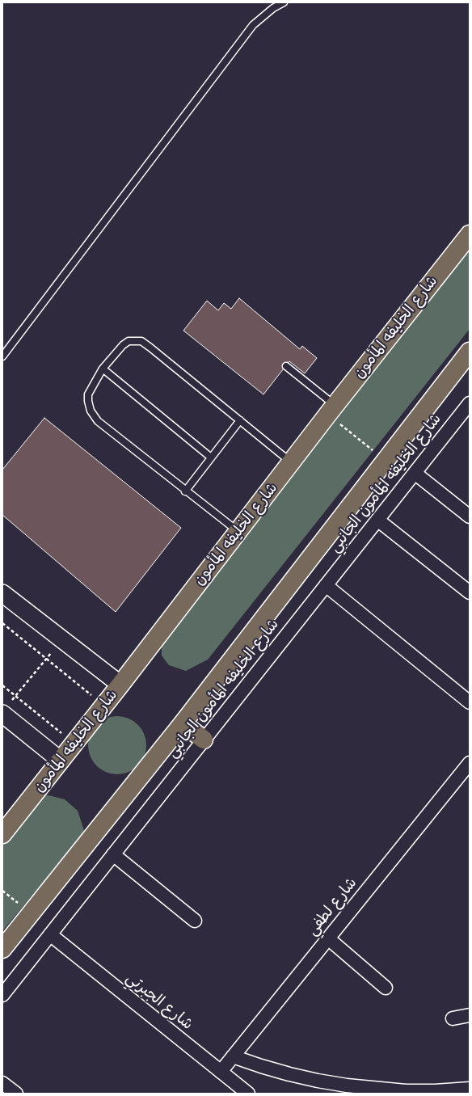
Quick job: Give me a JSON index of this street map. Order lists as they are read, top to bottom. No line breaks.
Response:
{"streets":{"main road":["شارع الخليفه المأمون"],"street":["شارع الخليفه المأمون الجانبي","شارع لطفي","شارع الجبرتي"]},"crossings":[["شارع الخليفه المأمون الجانبي","شارع الجبرتي"],["شارع لطفي","شارع الجبرتي"]]}
